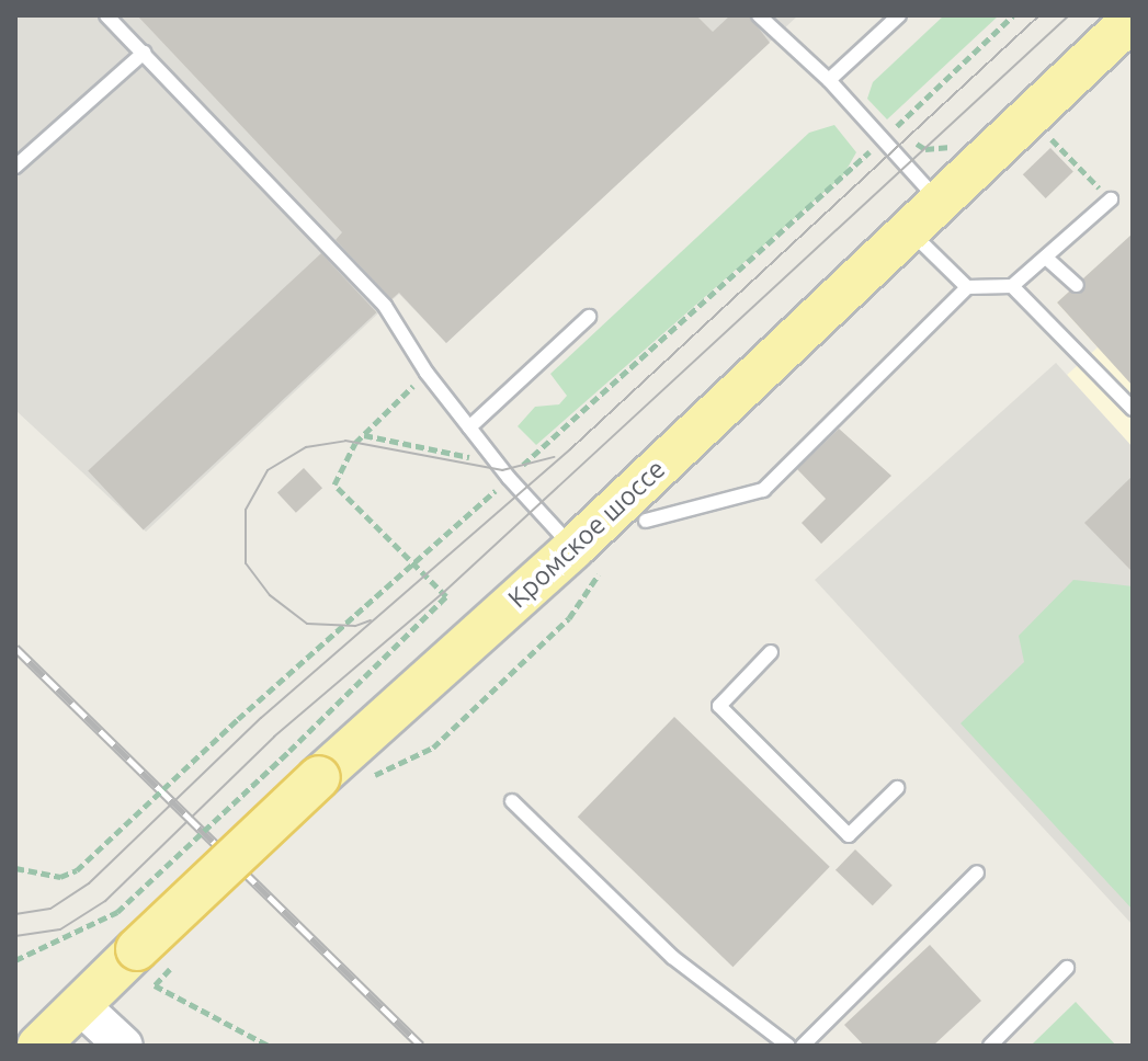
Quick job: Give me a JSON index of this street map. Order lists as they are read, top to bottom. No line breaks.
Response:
{"streets":{"main road":["Кромское шоссе"]}}
